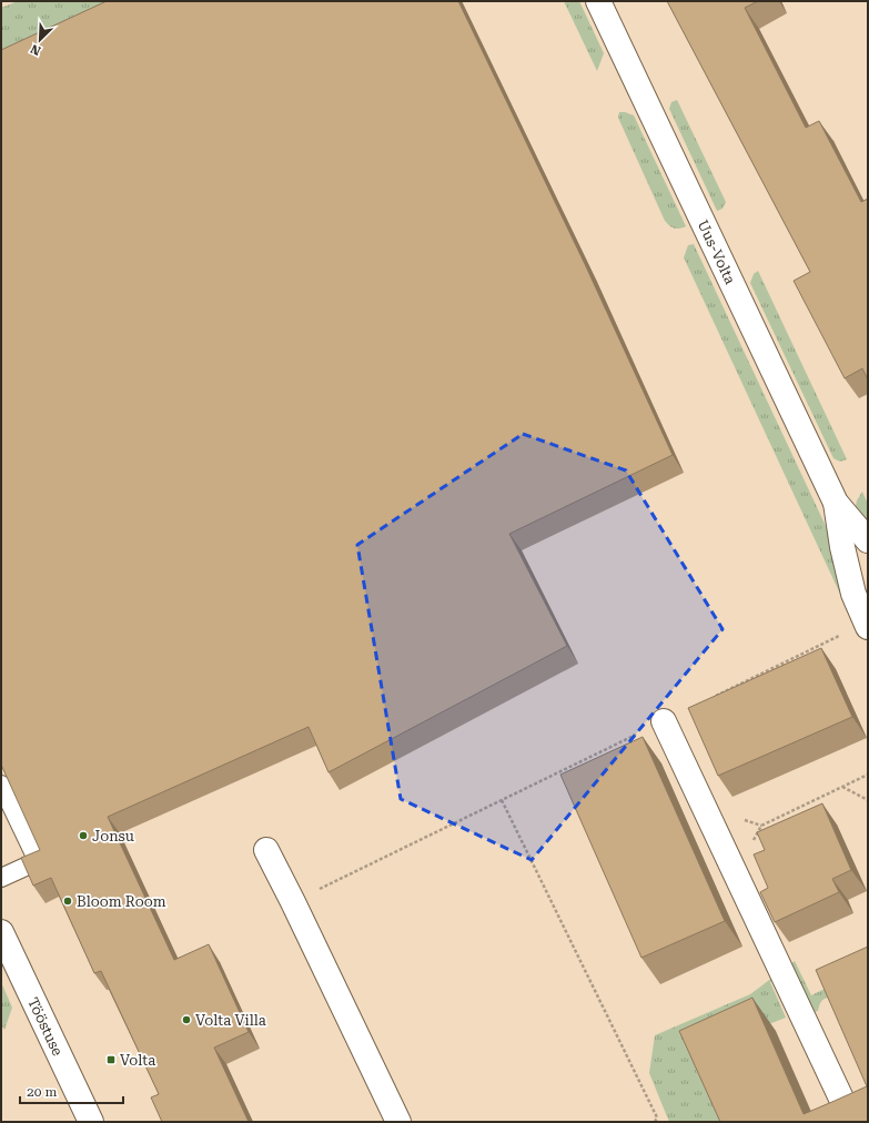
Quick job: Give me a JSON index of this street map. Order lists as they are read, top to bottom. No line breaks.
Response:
{"streets":{"street":["Uus-Volta","Tööstuse"]},"places":{"other":["Jonsu","Bloom Room","Volta Villa"],"transit":["Volta"]},"scale_bar":"20 m","north":"bottom left"}
